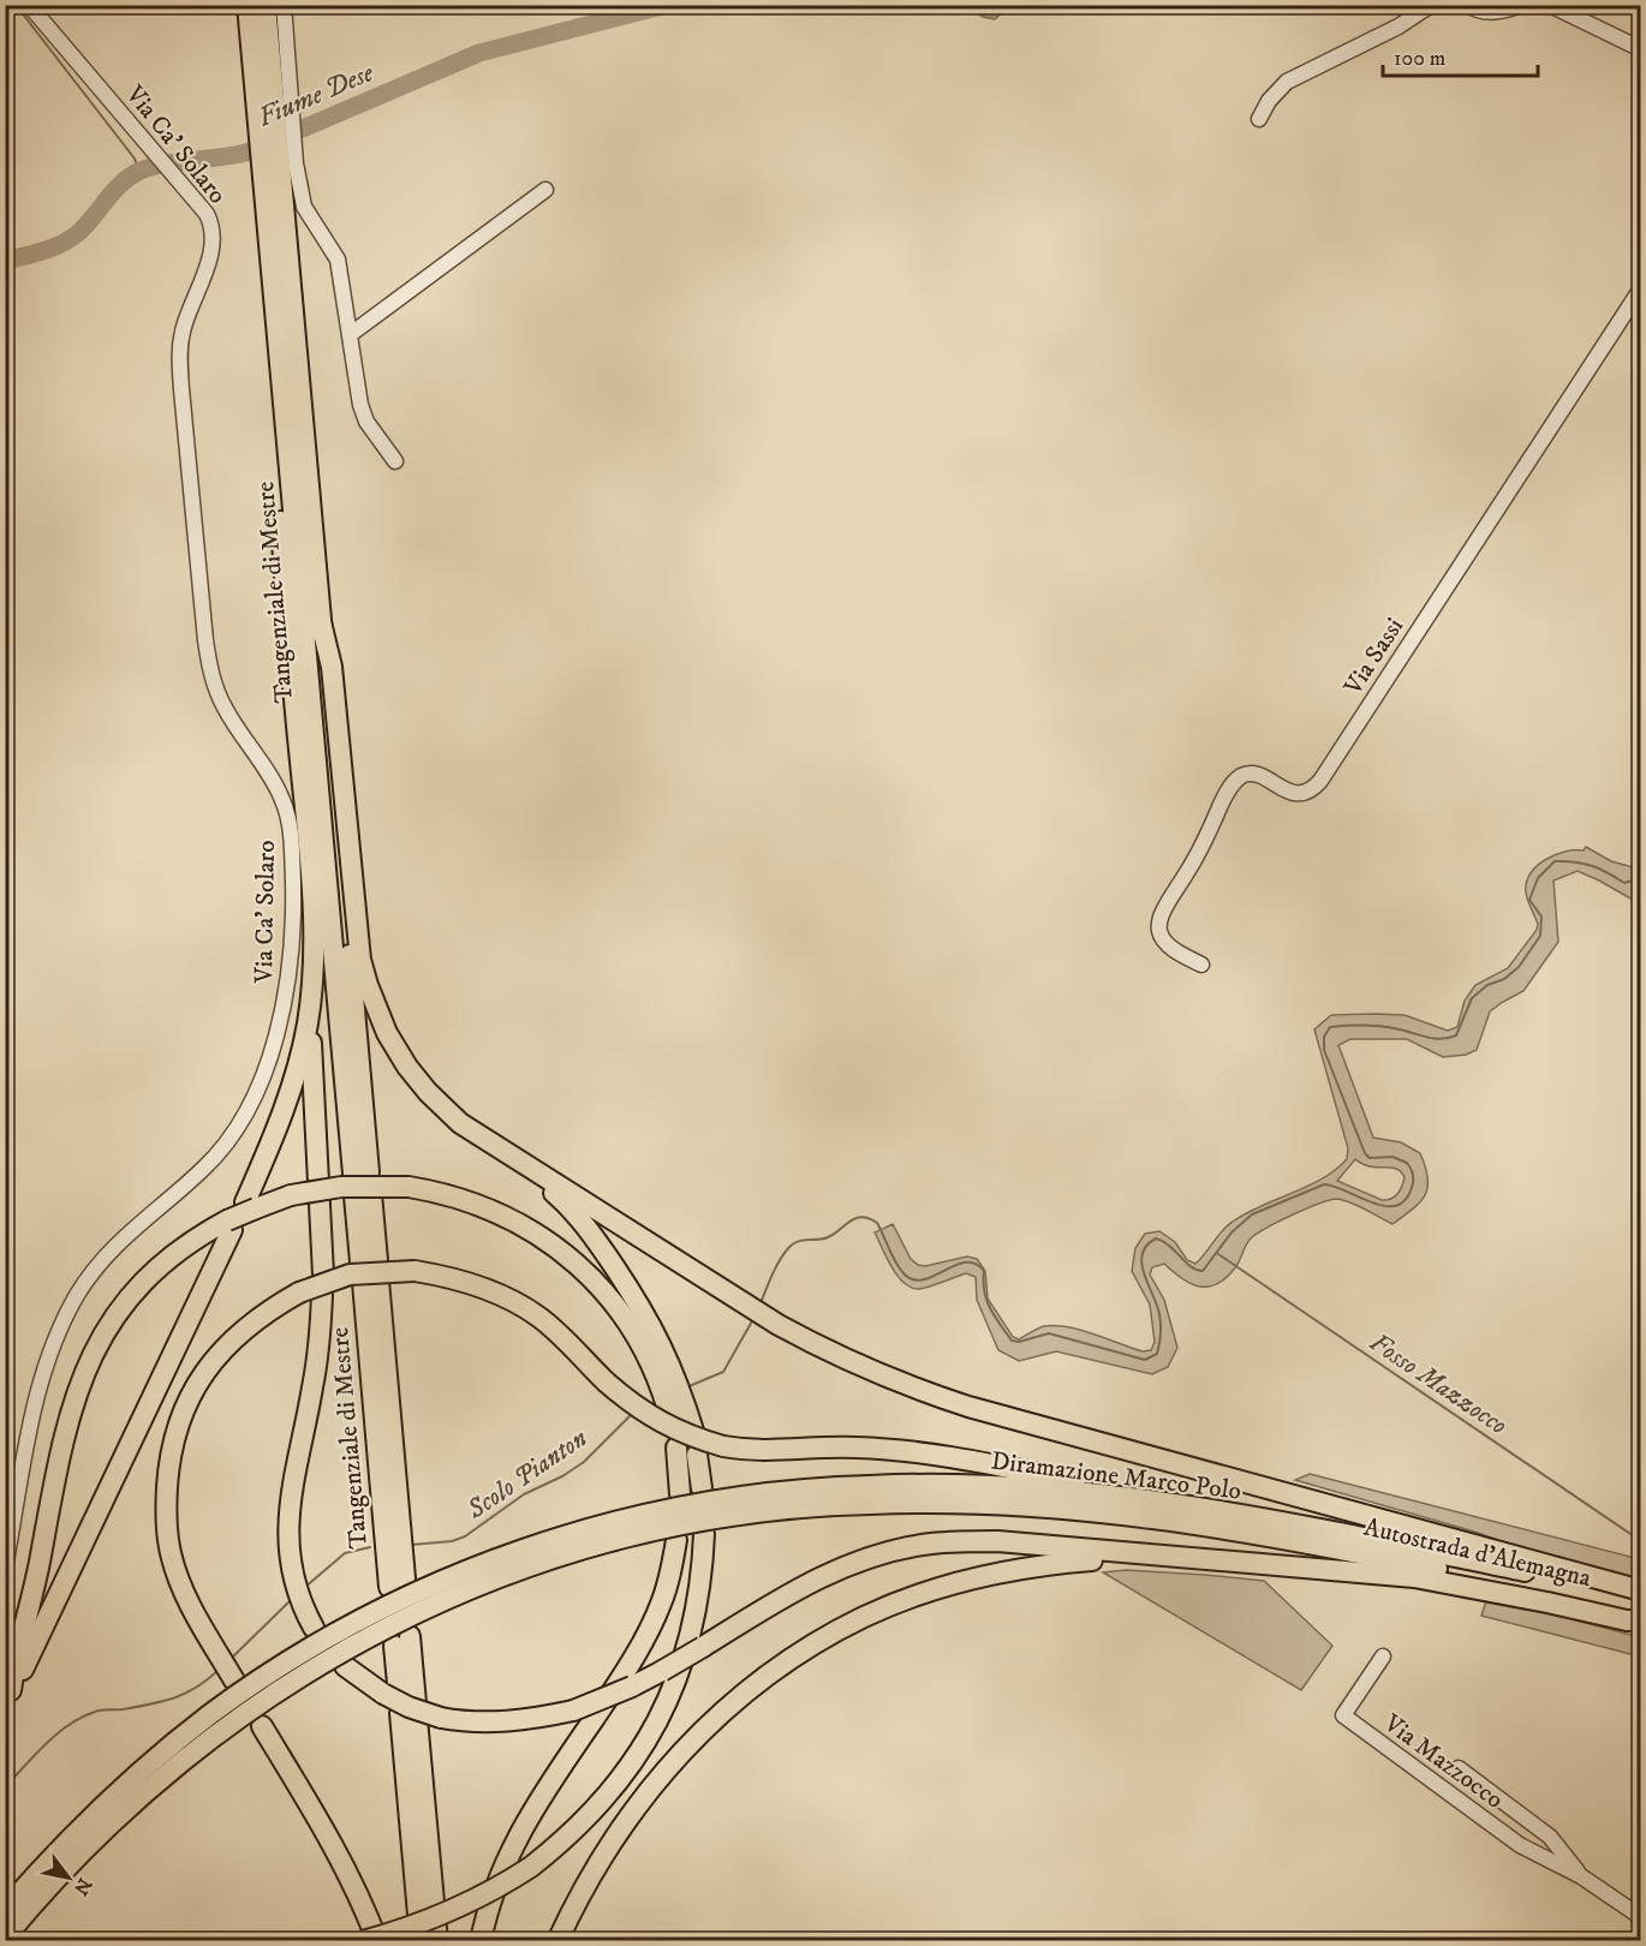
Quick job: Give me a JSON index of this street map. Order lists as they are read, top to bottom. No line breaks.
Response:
{"streets":{"highway":["Tangenziale di Mestre","Diramazione Marco Polo","Autostrada d'Alemagna"],"street":["Via Ca' Solaro","Via Sassi","Via Mazzocco"]},"crossings":[["Diramazione Marco Polo","Autostrada d'Alemagna"]],"water":["Fiume Dese","Fosso Mazzocco","Scolo Pianton"],"scale_bar":"100 m","north":"bottom right"}
